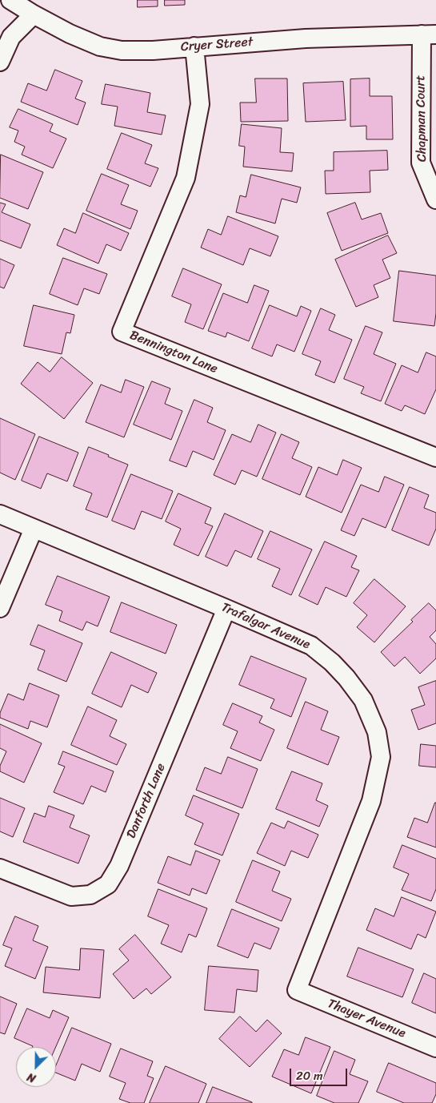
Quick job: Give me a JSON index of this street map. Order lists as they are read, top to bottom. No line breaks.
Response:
{"streets":{"street":["Cryer Street","Chapman Court","Bennington Lane","Trafalgar Avenue","Danforth Lane","Thayer Avenue"]},"crossings":[["Cryer Street","Chapman Court"],["Cryer Street","Bennington Lane"],["Trafalgar Avenue","Danforth Lane"],["Trafalgar Avenue","Thayer Avenue"]],"scale_bar":"20 m","north":"bottom left"}
